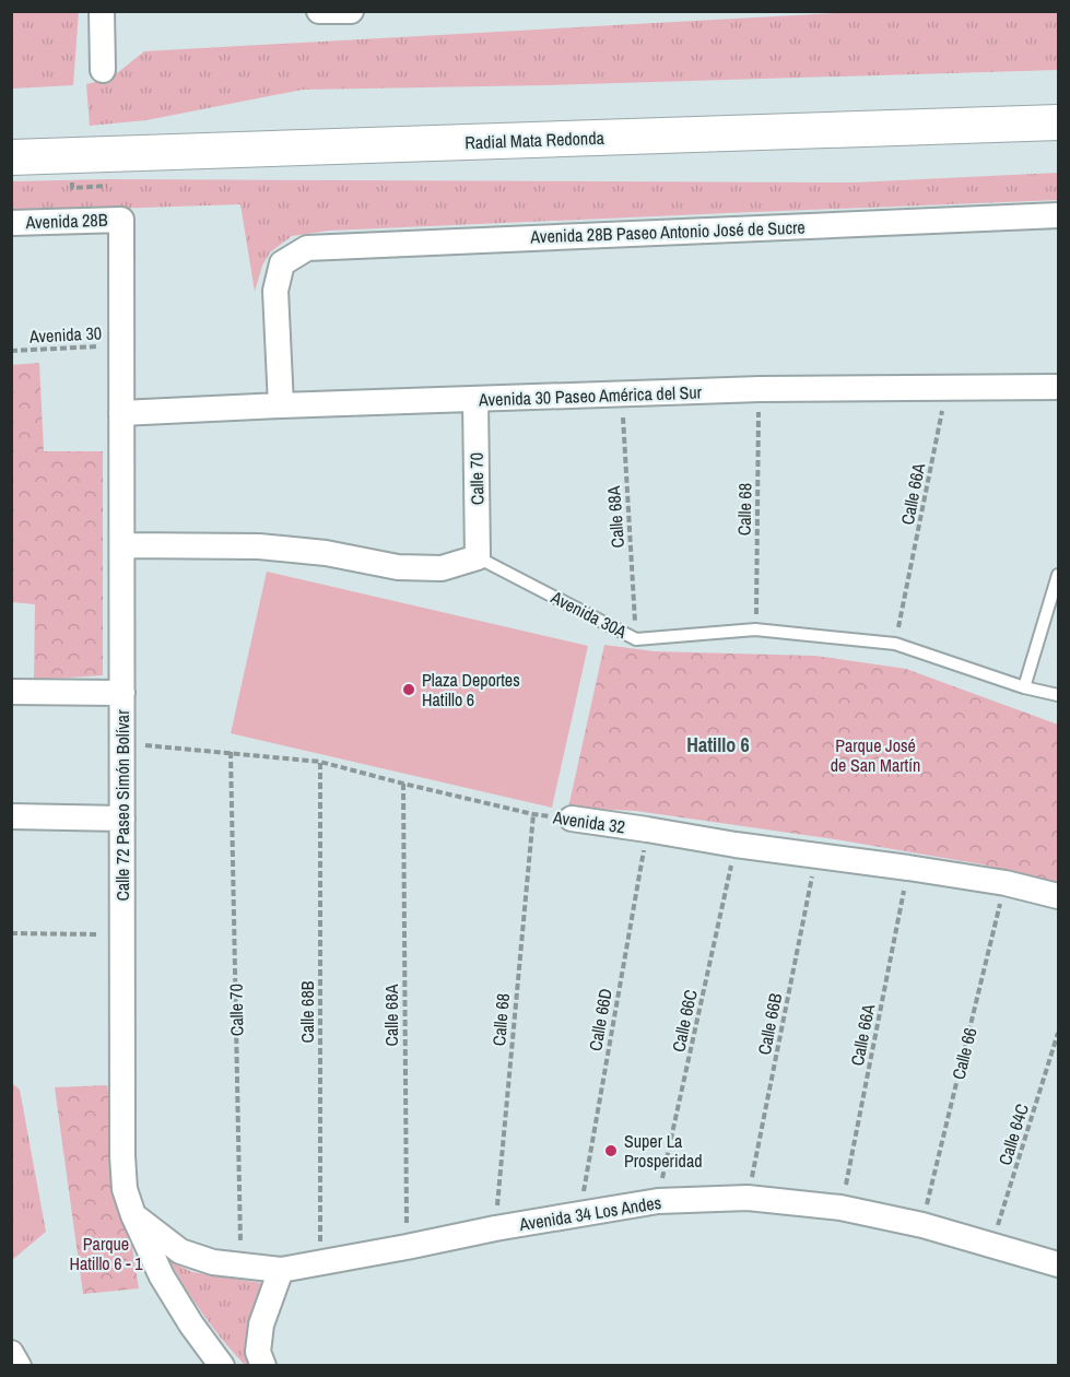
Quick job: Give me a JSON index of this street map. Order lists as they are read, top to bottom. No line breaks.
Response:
{"streets":{"main road":["Radial Mata Redonda"],"street":["Avenida 28B","Avenida 28B Paseo Antonio José de Sucre","Avenida 30 Paseo América del Sur","Calle 70","Calle 72 Paseo Simón Bolívar","Avenida 32","Avenida 34 Los Andes"],"lane":["Avenida 30A"],"path":["Avenida 30","Calle 66A","Calle 68","Calle 68A","Calle 68B","Calle 66D","Calle 66C","Calle 66B","Calle 66","Calle 64C"]},"crossings":[["Avenida 28B","Calle 72 Paseo Simón Bolívar"],["Avenida 28B Paseo Antonio José de Sucre","Avenida 30 Paseo América del Sur"],["Avenida 30","Calle 72 Paseo Simón Bolívar"],["Avenida 30 Paseo América del Sur","Calle 70"],["Avenida 30 Paseo América del Sur","Calle 66A"],["Avenida 30 Paseo América del Sur","Calle 68"],["Avenida 30 Paseo América del Sur","Calle 68A"],["Avenida 30 Paseo América del Sur","Calle 72 Paseo Simón Bolívar"],["Calle 70","Avenida 30A"],["Calle 70","Avenida 32"],["Calle 70","Avenida 34 Los Andes"],["Calle 66A","Avenida 30A"],["Calle 66A","Avenida 32"],["Calle 66A","Avenida 34 Los Andes"],["Calle 68","Avenida 30A"],["Calle 68","Avenida 32"],["Calle 68","Avenida 34 Los Andes"],["Calle 68A","Avenida 30A"],["Calle 68A","Avenida 32"],["Calle 68A","Avenida 34 Los Andes"],["Calle 72 Paseo Simón Bolívar","Avenida 32"],["Calle 72 Paseo Simón Bolívar","Avenida 34 Los Andes"],["Avenida 32","Calle 68B"],["Avenida 32","Calle 66D"],["Avenida 32","Calle 66C"],["Avenida 32","Calle 66B"],["Avenida 32","Calle 66"],["Calle 68B","Avenida 34 Los Andes"],["Calle 66D","Avenida 34 Los Andes"],["Calle 66C","Avenida 34 Los Andes"],["Calle 66B","Avenida 34 Los Andes"],["Calle 66","Avenida 34 Los Andes"],["Calle 64C","Avenida 34 Los Andes"]],"districts":["Hatillo 6"],"parks":["Parque José de San Martín","Parque Hatillo 6 - 1"],"places":["Plaza Deportes Hatillo 6","Super La Prosperidad"]}
